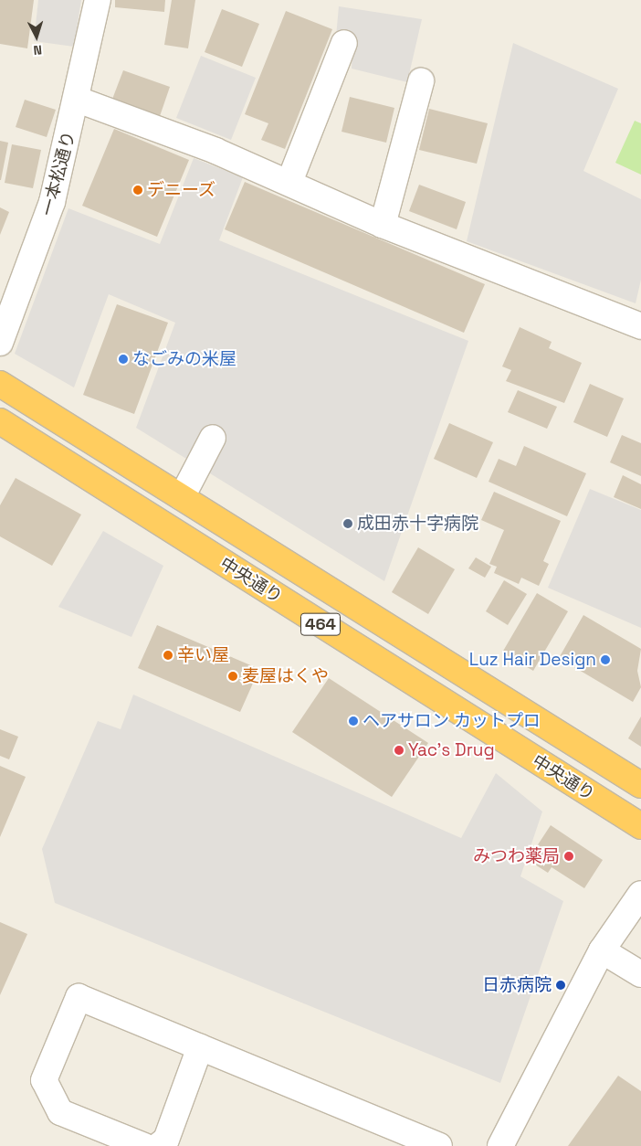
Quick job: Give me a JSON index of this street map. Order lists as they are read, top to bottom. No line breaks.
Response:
{"streets":{"highway":["中央通り","464"],"street":["一本松通り"]},"places":["デニーズ","なごみの米屋","成田赤十字病院","辛い屋","Luz Hair Design","麦屋はくや","ヘアサロン カットプロ","Yac's Drug","みつわ薬局","日赤病院"],"north":"bottom"}
